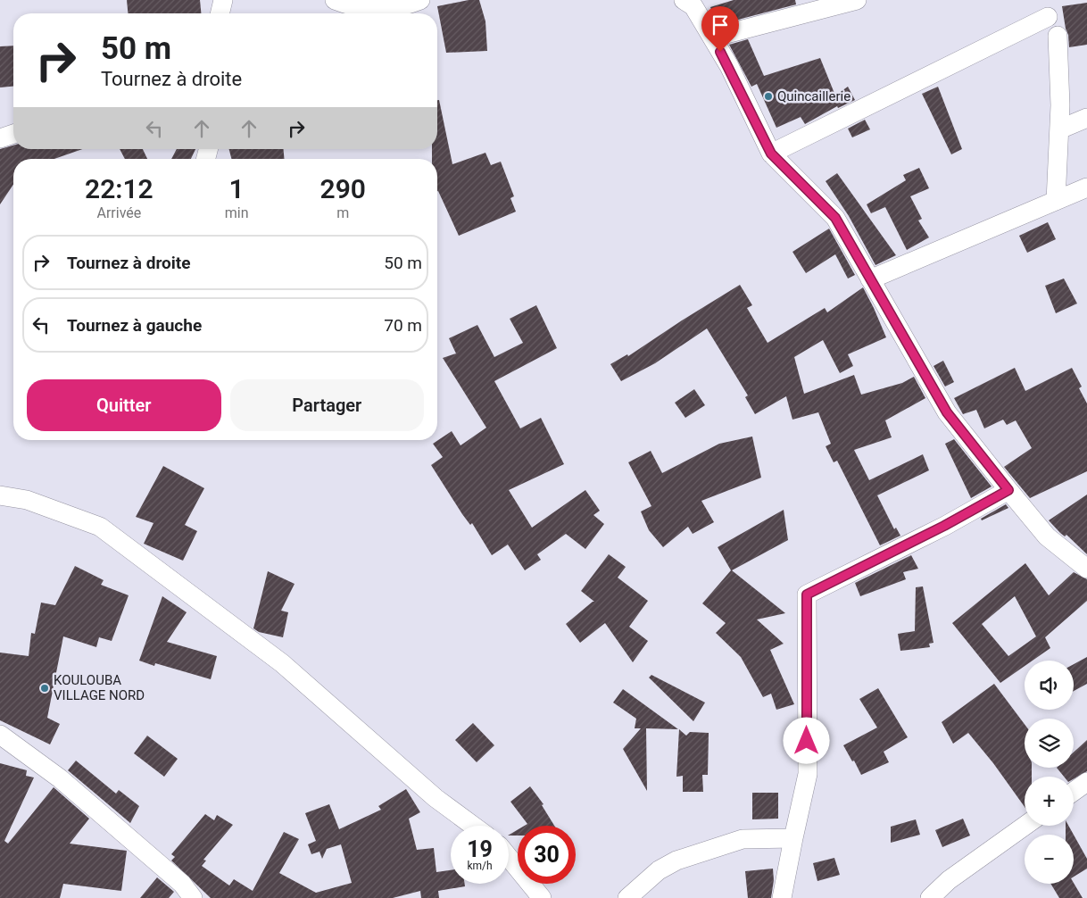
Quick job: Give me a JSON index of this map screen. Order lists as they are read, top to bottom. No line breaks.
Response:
{"places":["Quincaillerie","KOULOUBA VILLAGE NORD"],"page":{"turn":["50 m","Tournez à droite"],"eta":["22:12","Arrivée","1","min","290","m"],"list":[{"name":"Tournez à droite","value":"50 m"},{"name":"Tournez à gauche","value":"70 m"}],"buttons":["Quitter","Partager"],"map_buttons":["+","−"],"speed":"19 km/h","limit":"30"}}
